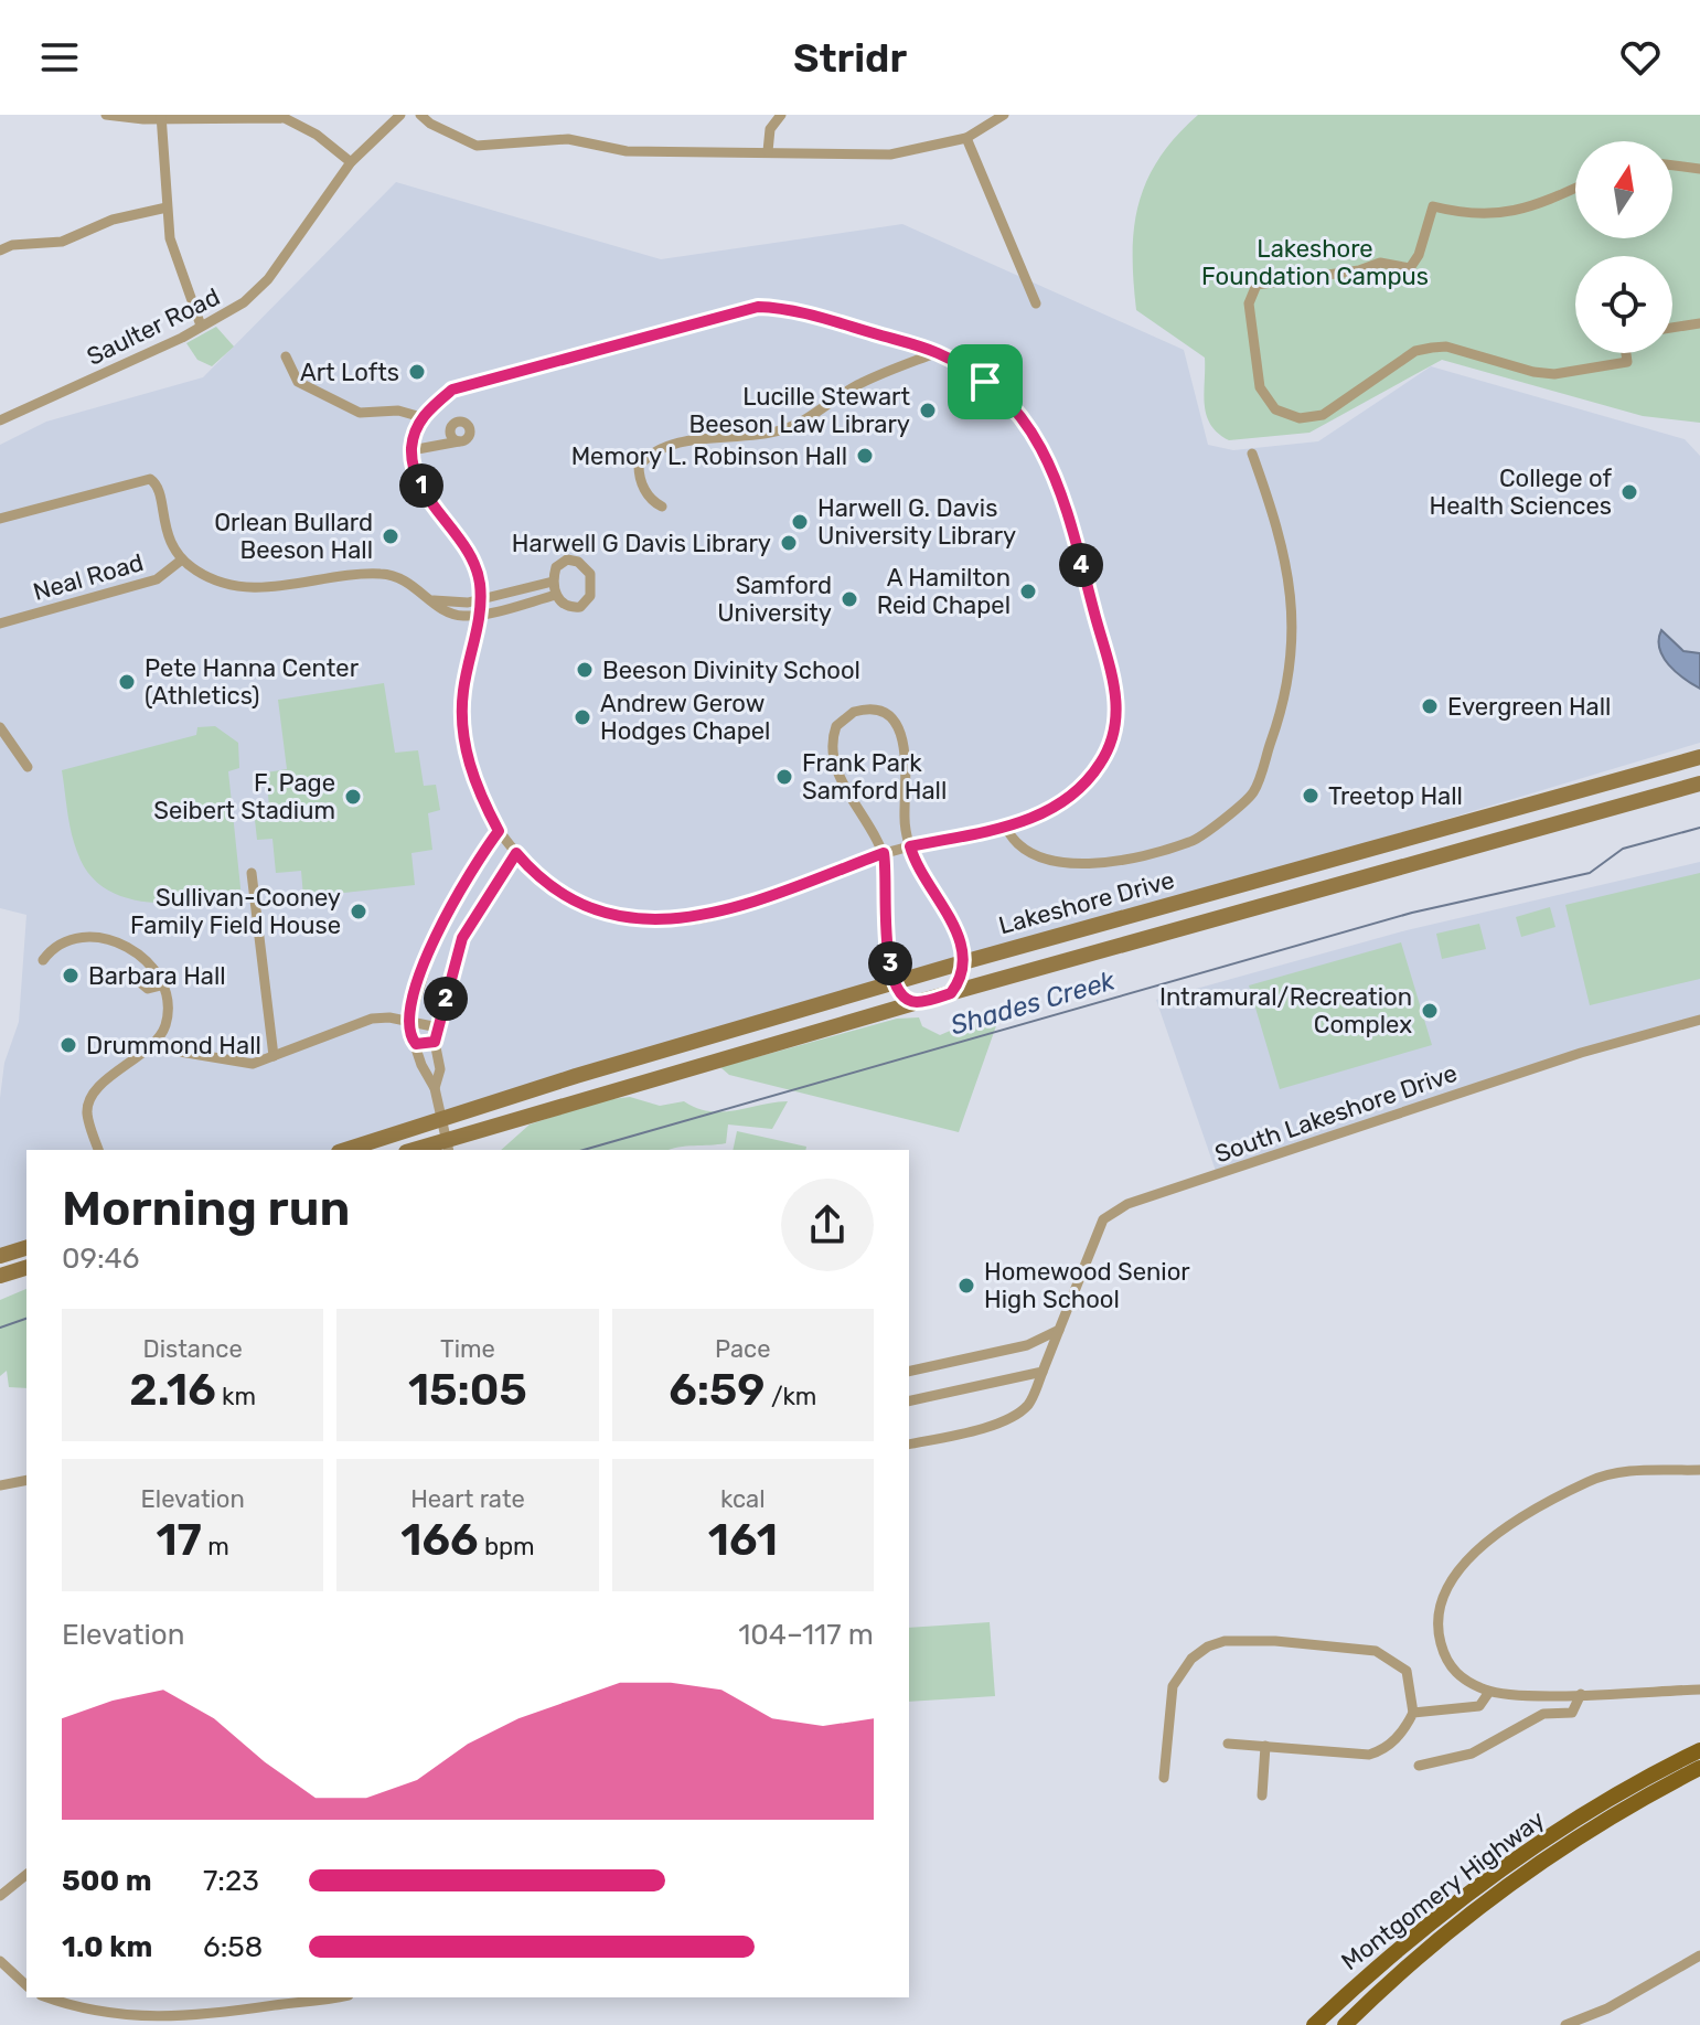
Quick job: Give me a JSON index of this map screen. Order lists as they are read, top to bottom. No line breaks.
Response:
{"streets":{"main road":["Lakeshore Drive","Montgomery Highway"],"street":["Saulter Road","Neal Road","South Lakeshore Drive"]},"water":["Shades Creek"],"parks":["Lakeshore Foundation Campus"],"places":["Art Lofts","Lucille Stewart Beeson Law Library","Memory L. Robinson Hall","College of Health Sciences","Harwell G. Davis University Library","Orlean Bullard Beeson Hall","Harwell G Davis Library","A Hamilton Reid Chapel","Samford University","Beeson Divinity School","Pete Hanna Center (Athletics)","Evergreen Hall","Andrew Gerow Hodges Chapel","Frank Park Samford Hall","Treetop Hall","F. Page Seibert Stadium","Sullivan-Cooney Family Field House","Barbara Hall","Intramural/Recreation Complex","Drummond Hall","Homewood Senior High School"],"north":"top","page":{"header":"Stridr","pins":["1","4","3","2"],"heading":["Morning run","09:46"],"stats":[["Distance","2.16 km"],["Time","15:05"],["Pace","6:59 /km"],["Elevation","17 m"],["Heart rate","166 bpm"],["kcal","161"]],"chart":["Elevation","104–117 m"],"list":[{"name":"500 m","note":"7:23"},{"name":"1.0 km","note":"6:58"}]}}
